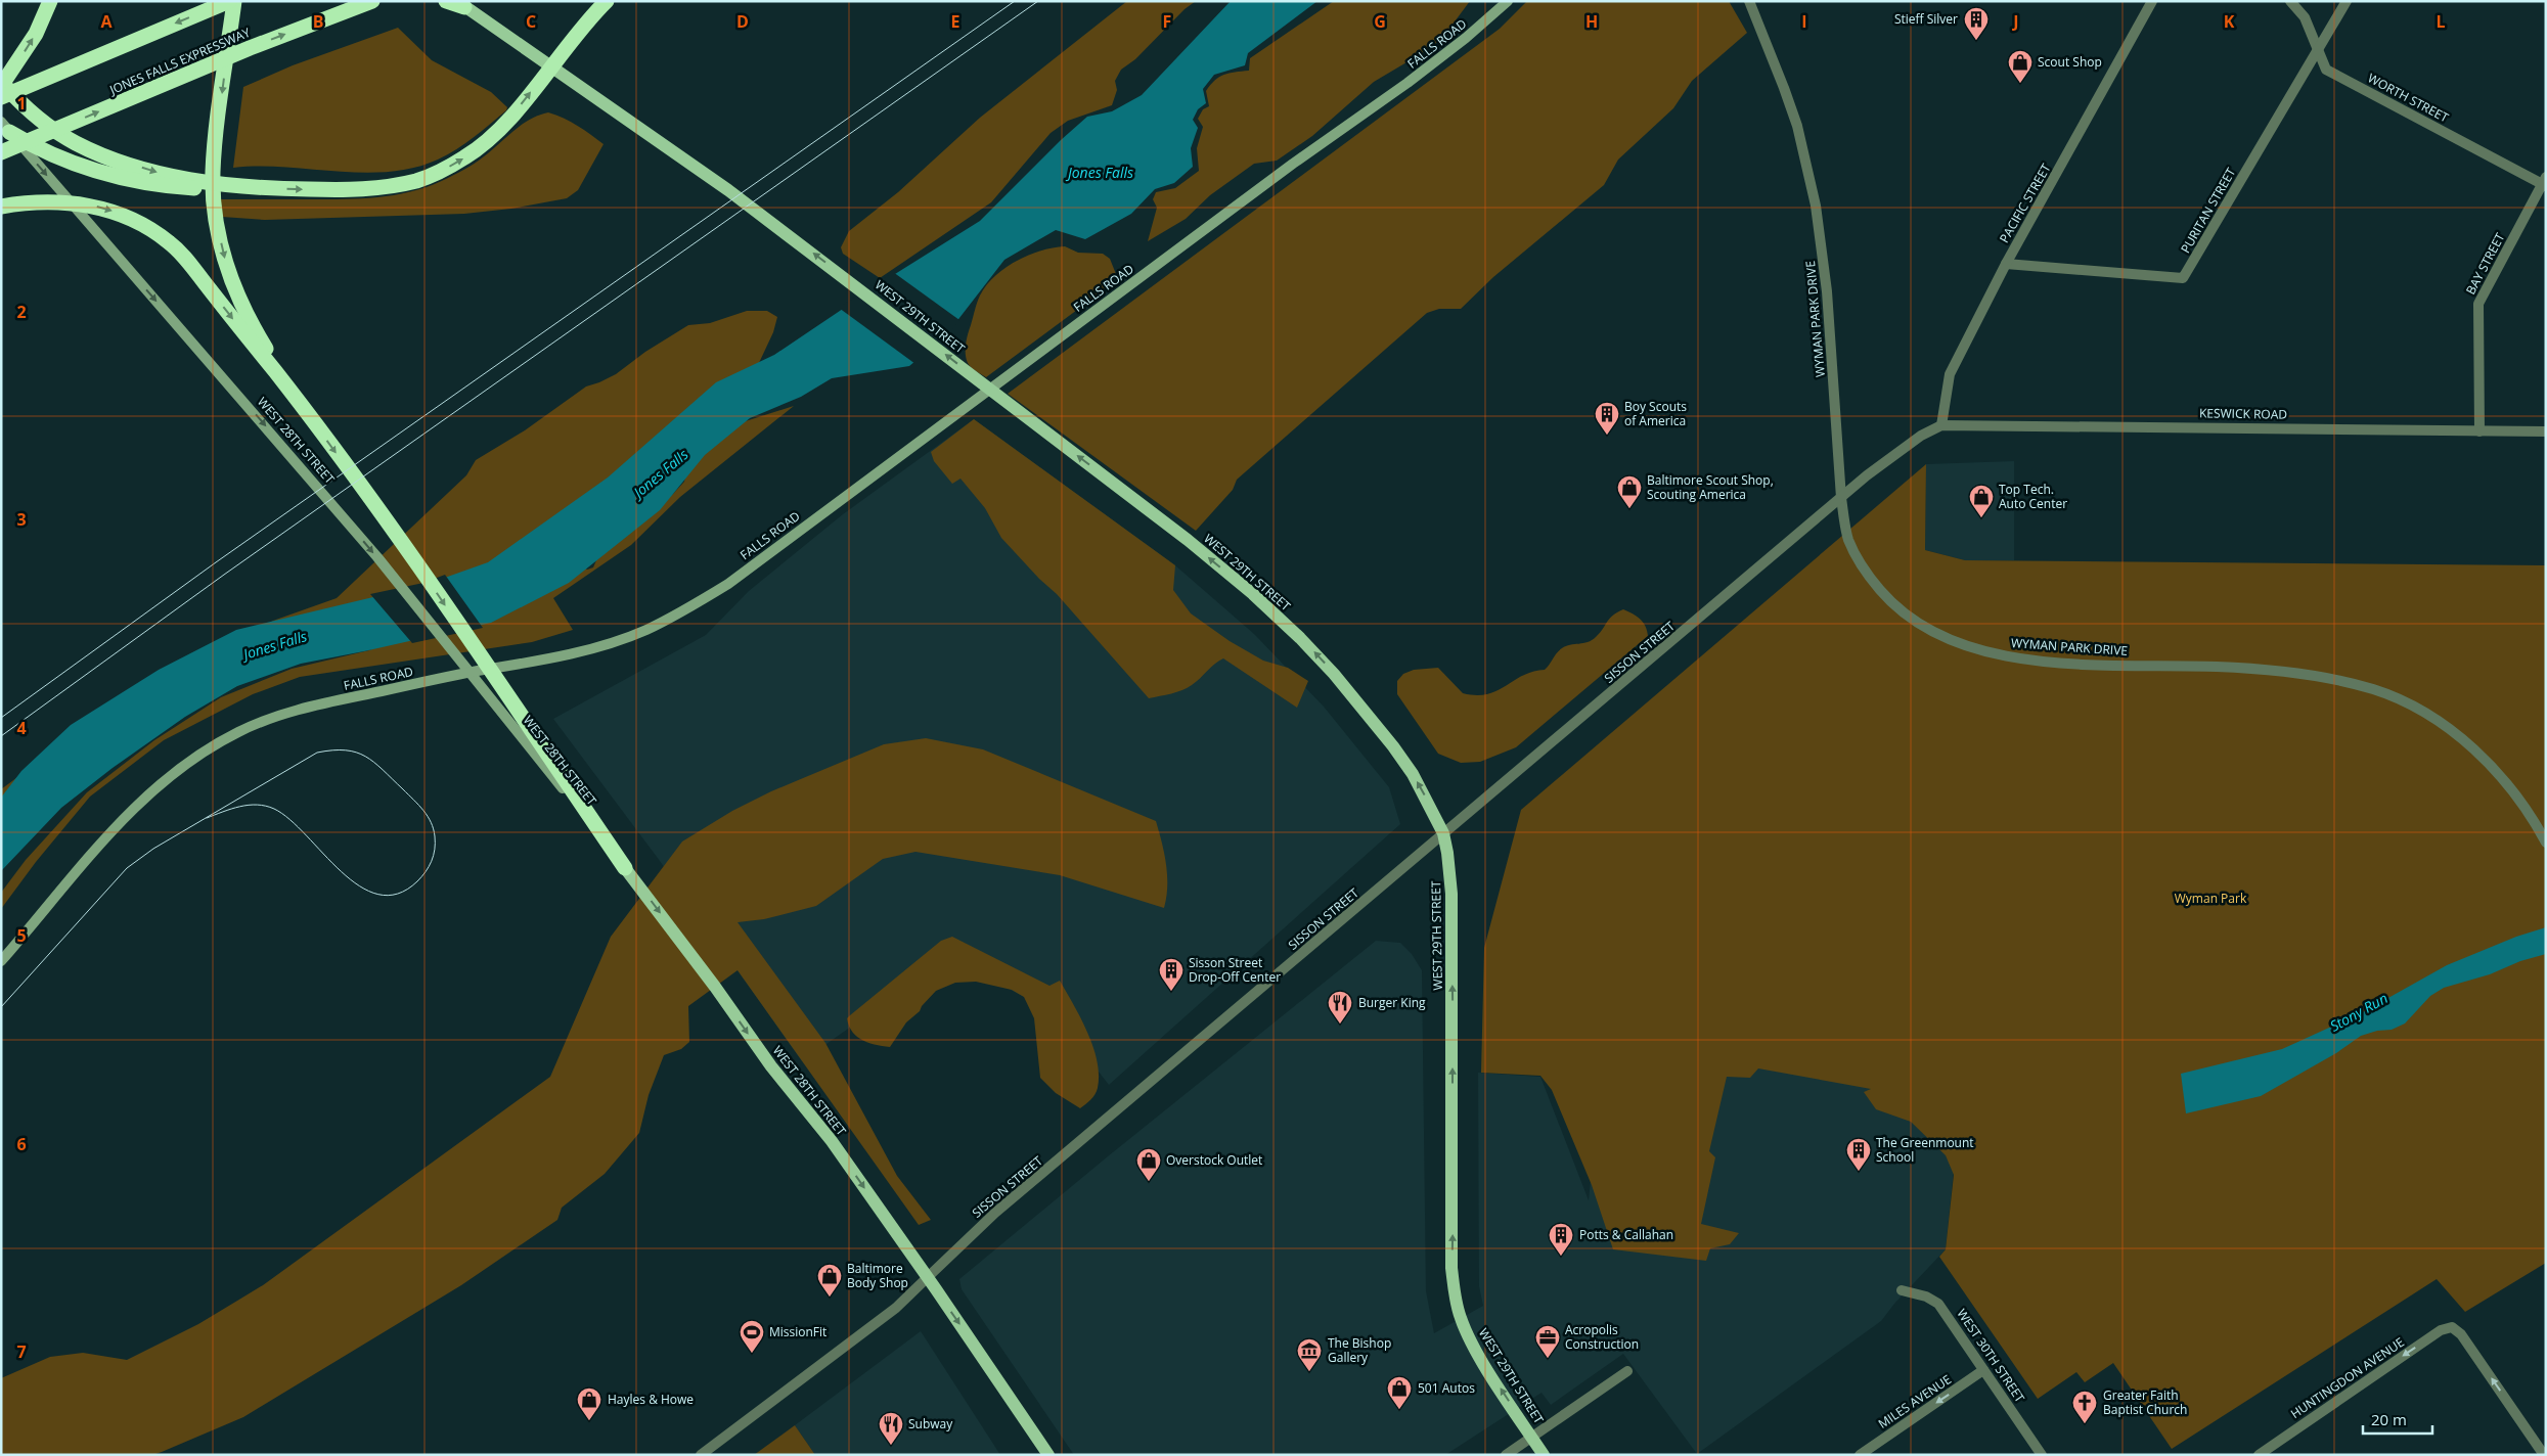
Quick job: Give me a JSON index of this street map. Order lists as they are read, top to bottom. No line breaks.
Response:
{"streets":{"highway":["JONES FALLS EXPRESSWAY"],"main road":["FALLS ROAD","WEST 29TH STREET","WEST 28TH STREET"],"street":["WORTH STREET","PACIFIC STREET","PURITAN STREET","BAY STREET","WYMAN PARK DRIVE","KESWICK ROAD","SISSON STREET","WEST 30TH STREET","HUNTINGDON AVENUE","MILES AVENUE"]},"crossings":[["WORTH STREET","PURITAN STREET"],["WORTH STREET","BAY STREET"],["PACIFIC STREET","PURITAN STREET"],["PACIFIC STREET","KESWICK ROAD"],["PACIFIC STREET","SISSON STREET"],["BAY STREET","KESWICK ROAD"],["WEST 29TH STREET","SISSON STREET"],["WYMAN PARK DRIVE","SISSON STREET"],["KESWICK ROAD","SISSON STREET"],["WEST 28TH STREET","SISSON STREET"],["WEST 30TH STREET","MILES AVENUE"]],"one_way":["WEST 29TH STREET","WEST 28TH STREET","MILES AVENUE"],"water":["Jones Falls","Stony Run"],"parks":["Wyman Park"],"places":{"building":["Stieff Silver","Boy Scouts of America","Sisson Street Drop-Off Center","The Greenmount School","Potts & Callahan"],"shop":["Scout Shop","Baltimore Scout Shop, Scouting America","Top Tech. Auto Center","Overstock Outlet","Baltimore Body Shop","501 Autos","Hayles & Howe"],"restaurant":["Burger King","Subway"],"sports":["MissionFit"],"office":["Acropolis Construction"],"museum":["The Bishop Gallery"],"church":["Greater Faith Baptist Church"]},"scale_bar":"20 m","grid":{"columns":["A","B","C","D","E","F","G","H","I","J","K","L"],"rows":["1","2","3","4","5","6","7"]}}
